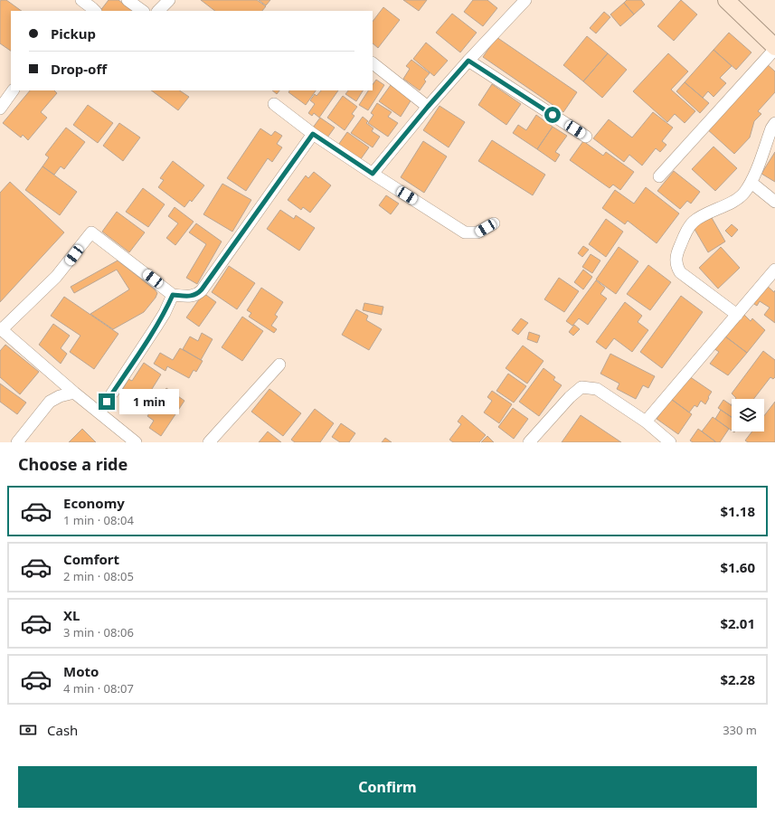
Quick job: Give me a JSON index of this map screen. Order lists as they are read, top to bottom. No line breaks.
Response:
{"page":{"banner":["Pickup","Drop-off"],"bubble":"1 min","heading":"Choose a ride","list":[{"name":"Economy","note":"1 min · 08:04","value":"$1.18"},{"name":"Comfort","note":"2 min · 08:05","value":"$1.60"},{"name":"XL","note":"3 min · 08:06","value":"$2.01"},{"name":"Moto","note":"4 min · 08:07","value":"$2.28"}],"pay":["Cash","330 m"],"buttons":"Confirm"}}
